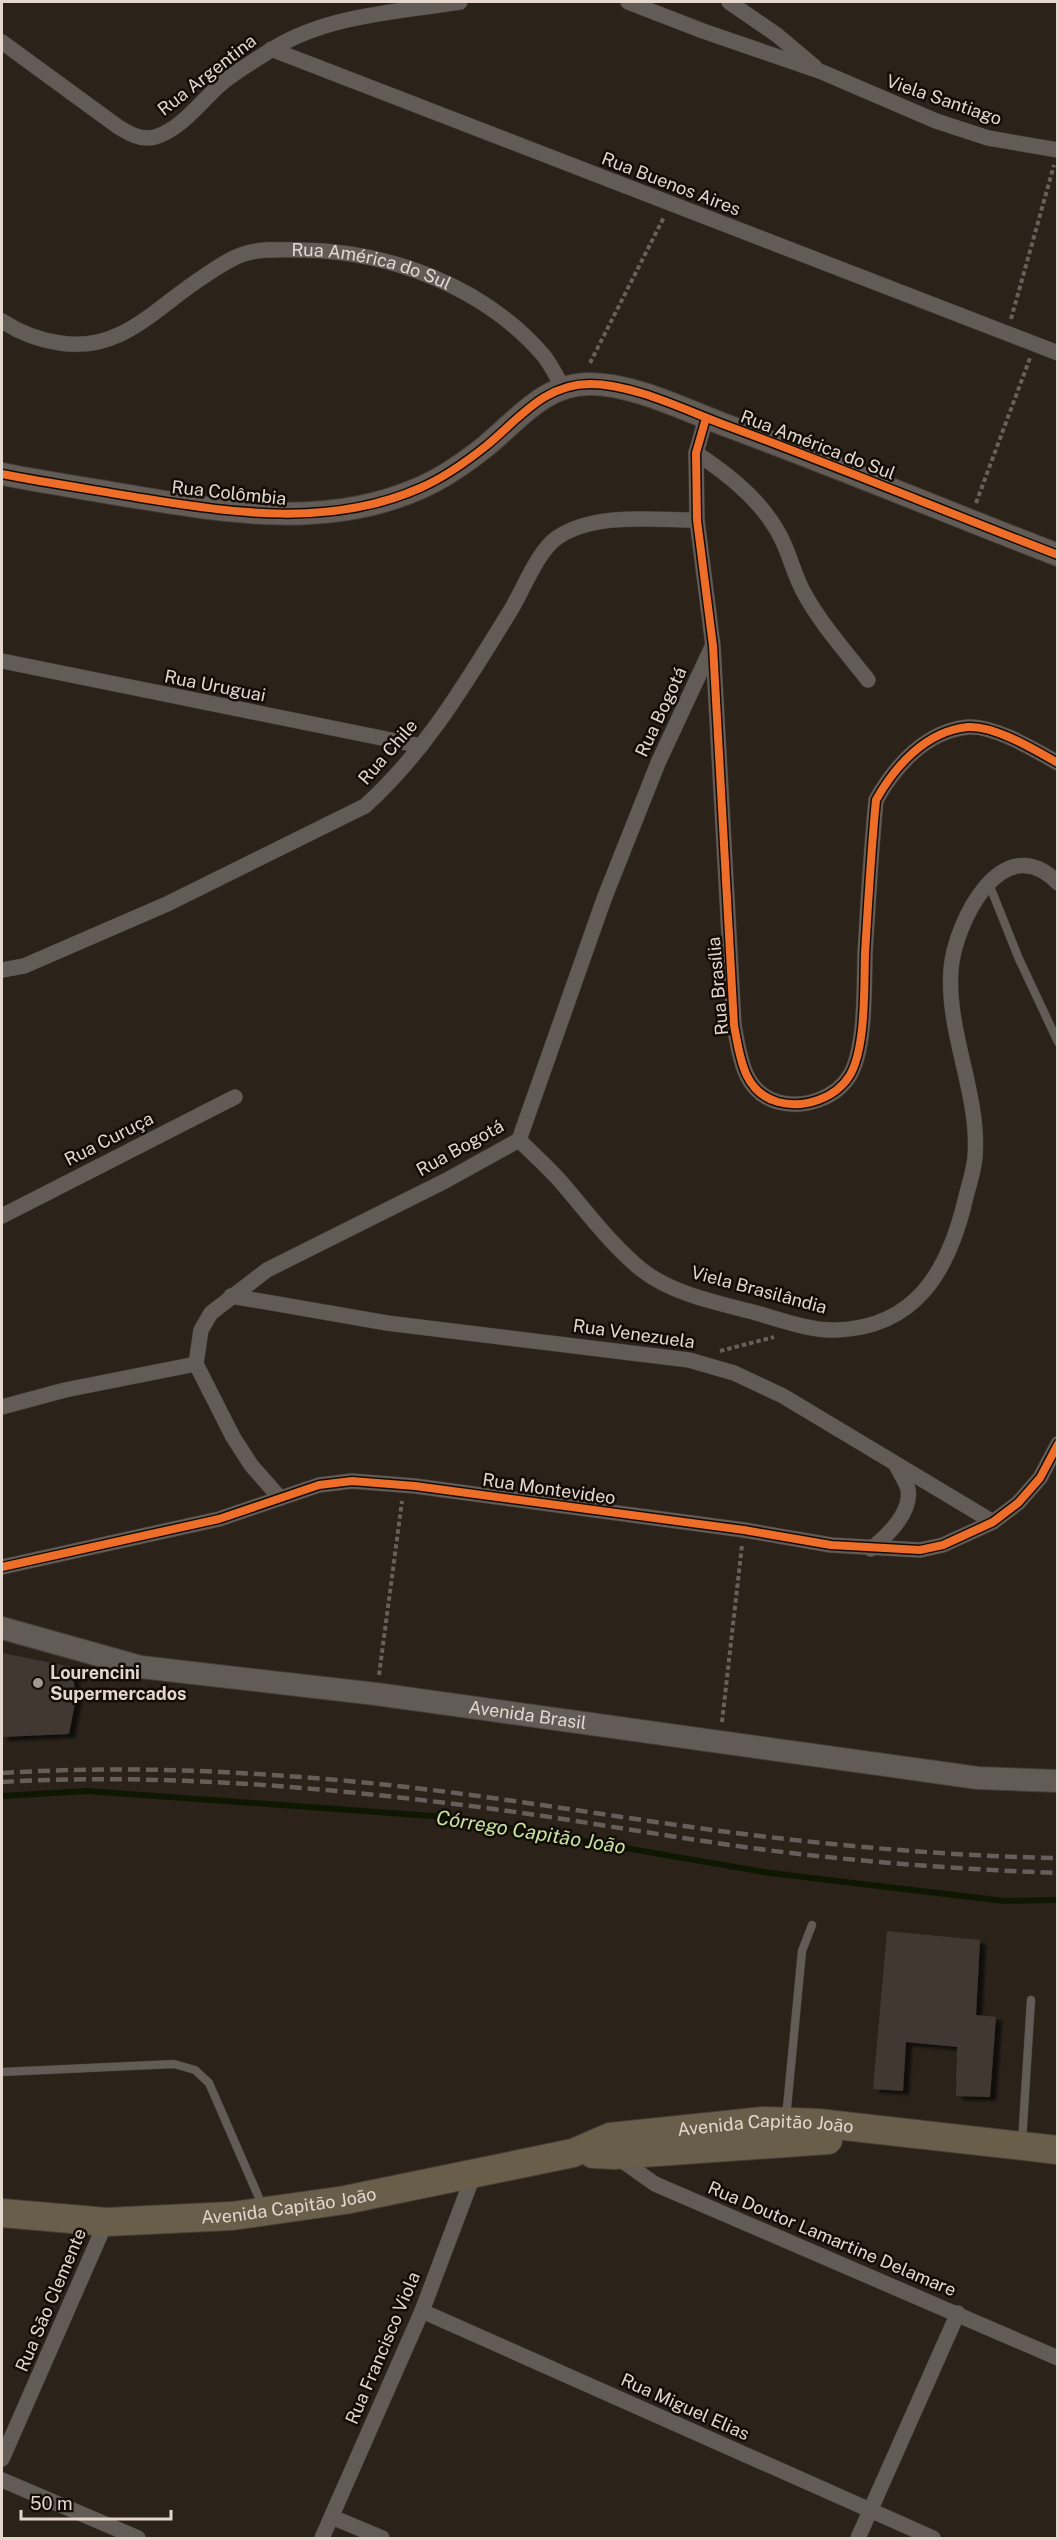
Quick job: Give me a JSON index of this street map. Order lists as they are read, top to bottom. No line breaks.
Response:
{"streets":{"highway":["Avenida Capitão João"],"street":["Rua Argentina","Viela Santiago","Rua Buenos Aires","Rua América do Sul","Rua Colômbia","Rua Uruguai","Rua Bogotá","Rua Chile","Rua Brasília","Rua Curuça","Viela Brasilândia","Rua Venezuela","Rua Montevideo","Avenida Brasil","Rua Doutor Lamartine Delamare","Rua São Clemente","Rua Francisco Viola","Rua Miguel Elias"]},"crossings":[["Rua Argentina","Rua Buenos Aires"],["Rua América do Sul","Rua Colômbia"],["Rua América do Sul","Rua Brasília"],["Rua Uruguai","Rua Chile"],["Rua Bogotá","Rua Brasília"],["Rua Bogotá","Viela Brasilândia"],["Rua Bogotá","Rua Venezuela"],["Rua Chile","Rua Brasília"],["Rua Venezuela","Rua Montevideo"],["Avenida Capitão João","Rua Doutor Lamartine Delamare"],["Avenida Capitão João","Rua São Clemente"],["Avenida Capitão João","Rua Francisco Viola"],["Rua Francisco Viola","Rua Miguel Elias"]],"water":["Córrego Capitão João"],"places":["Lourencini Supermercados"],"scale_bar":"50 m"}
